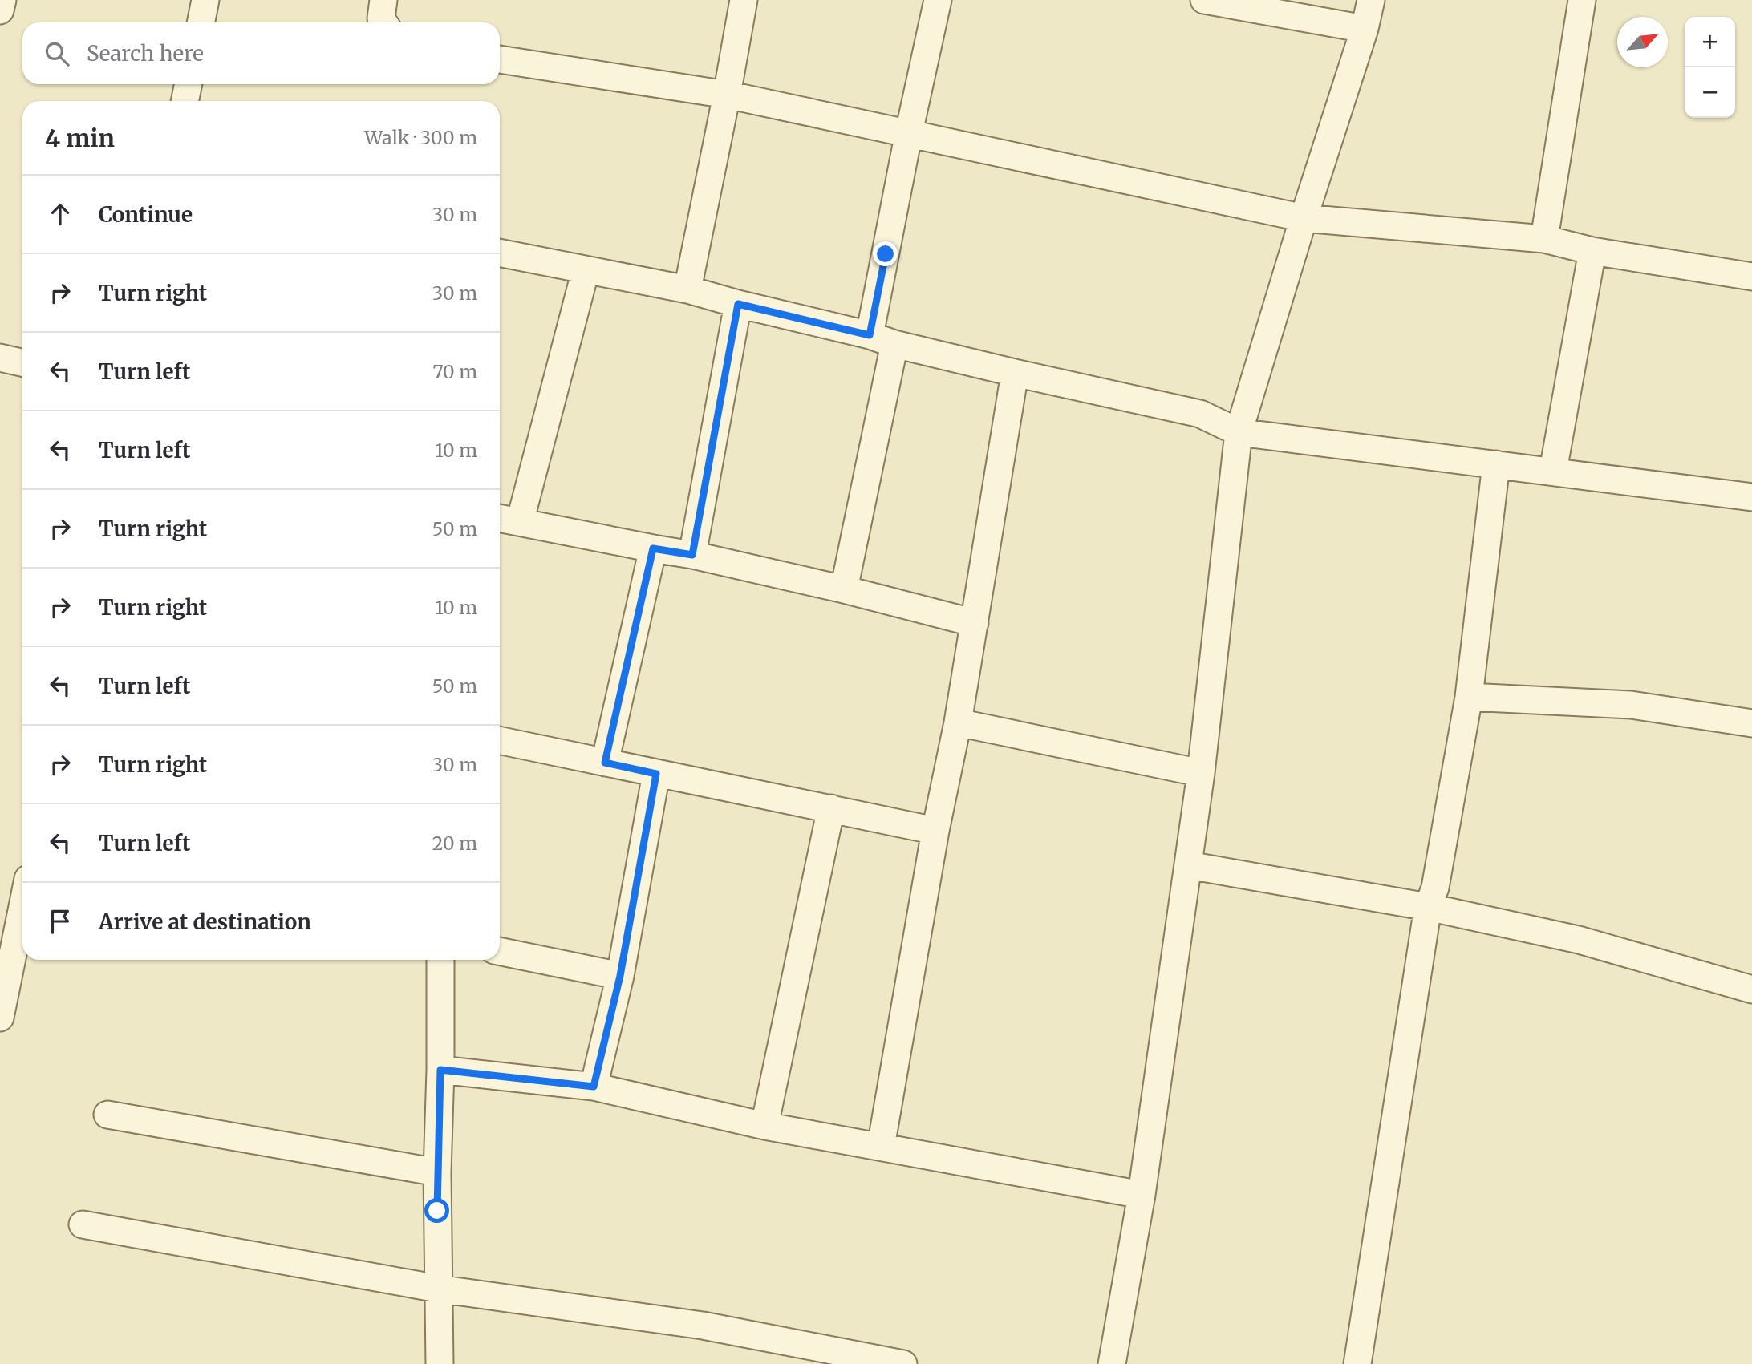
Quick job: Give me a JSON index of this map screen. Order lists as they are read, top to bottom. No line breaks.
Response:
{"north":"top right","page":{"map_buttons":["+","−"],"search":"Search here","heading":["4 min","Walk · 300 m"],"list":[["Continue","30 m"],["Turn right","30 m"],["Turn left","70 m"],["Turn left","10 m"],["Turn right","50 m"],["Turn right","10 m"],["Turn left","50 m"],["Turn right","30 m"],["Turn left","20 m"],"Arrive at destination"]}}
